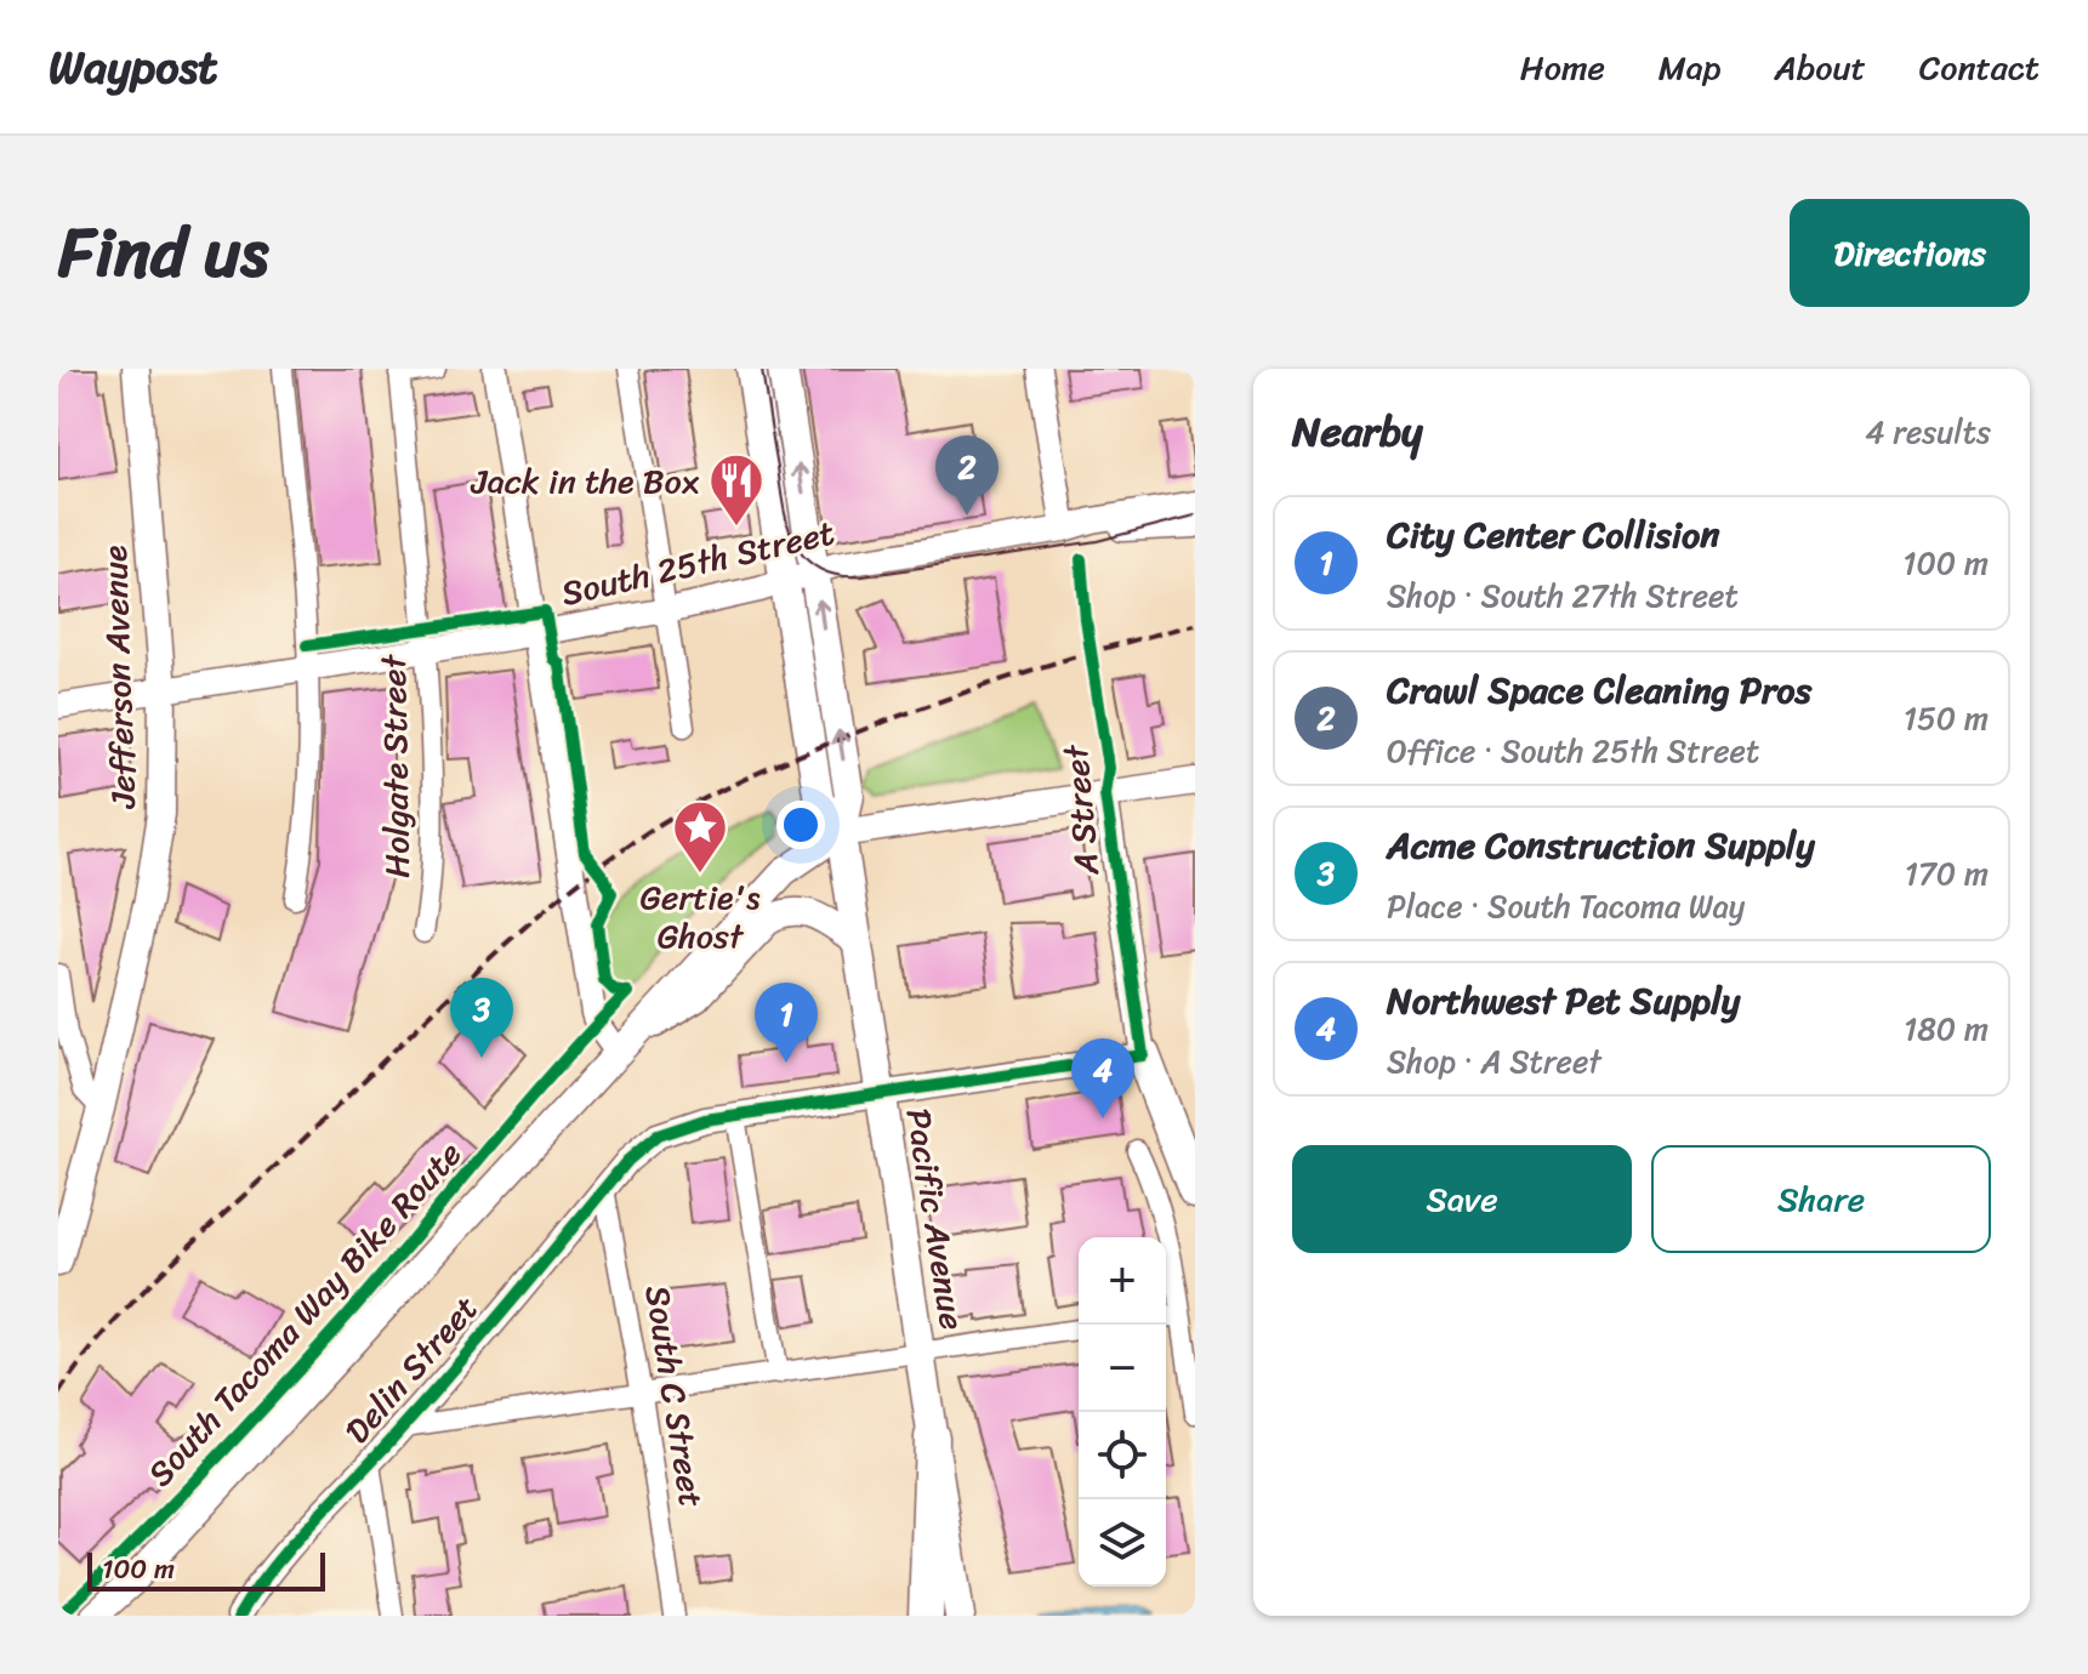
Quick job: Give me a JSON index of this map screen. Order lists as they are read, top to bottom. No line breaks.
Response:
{"streets":{"main road":["Jefferson Avenue","Pacific Avenue"],"street":["South 25th Street","Holgate Street","A Street","Delin Street","South C Street"],"cycle path":["South Tacoma Way Bike Route"]},"crossings":[["South 25th Street","Jefferson Avenue"],["South 25th Street","Holgate Street"],["South 25th Street","Pacific Avenue"],["A Street","Delin Street"],["Pacific Avenue","Delin Street"],["Delin Street","South C Street"]],"places":{"restaurant":["Jack in the Box"],"place":["Gertie's Ghost"]},"scale_bar":"100 m","page":{"header":"Waypost","nav":["Home","Map","About","Contact"],"title":"Find us","buttons":["Directions",["Save","Share"]],"heading":["Nearby","4 results"],"pins":["2","3","1","4"],"list":[{"mark":"1","name":"City Center Collision","note":"Shop · South 27th Street","value":"100 m"},{"mark":"2","name":"Crawl Space Cleaning Pros","note":"Office · South 25th Street","value":"150 m"},{"mark":"3","name":"Acme Construction Supply","note":"Place · South Tacoma Way","value":"170 m"},{"mark":"4","name":"Northwest Pet Supply","note":"Shop · A Street","value":"180 m"}],"map_buttons":["+","−"],"scale":"100 m"}}
